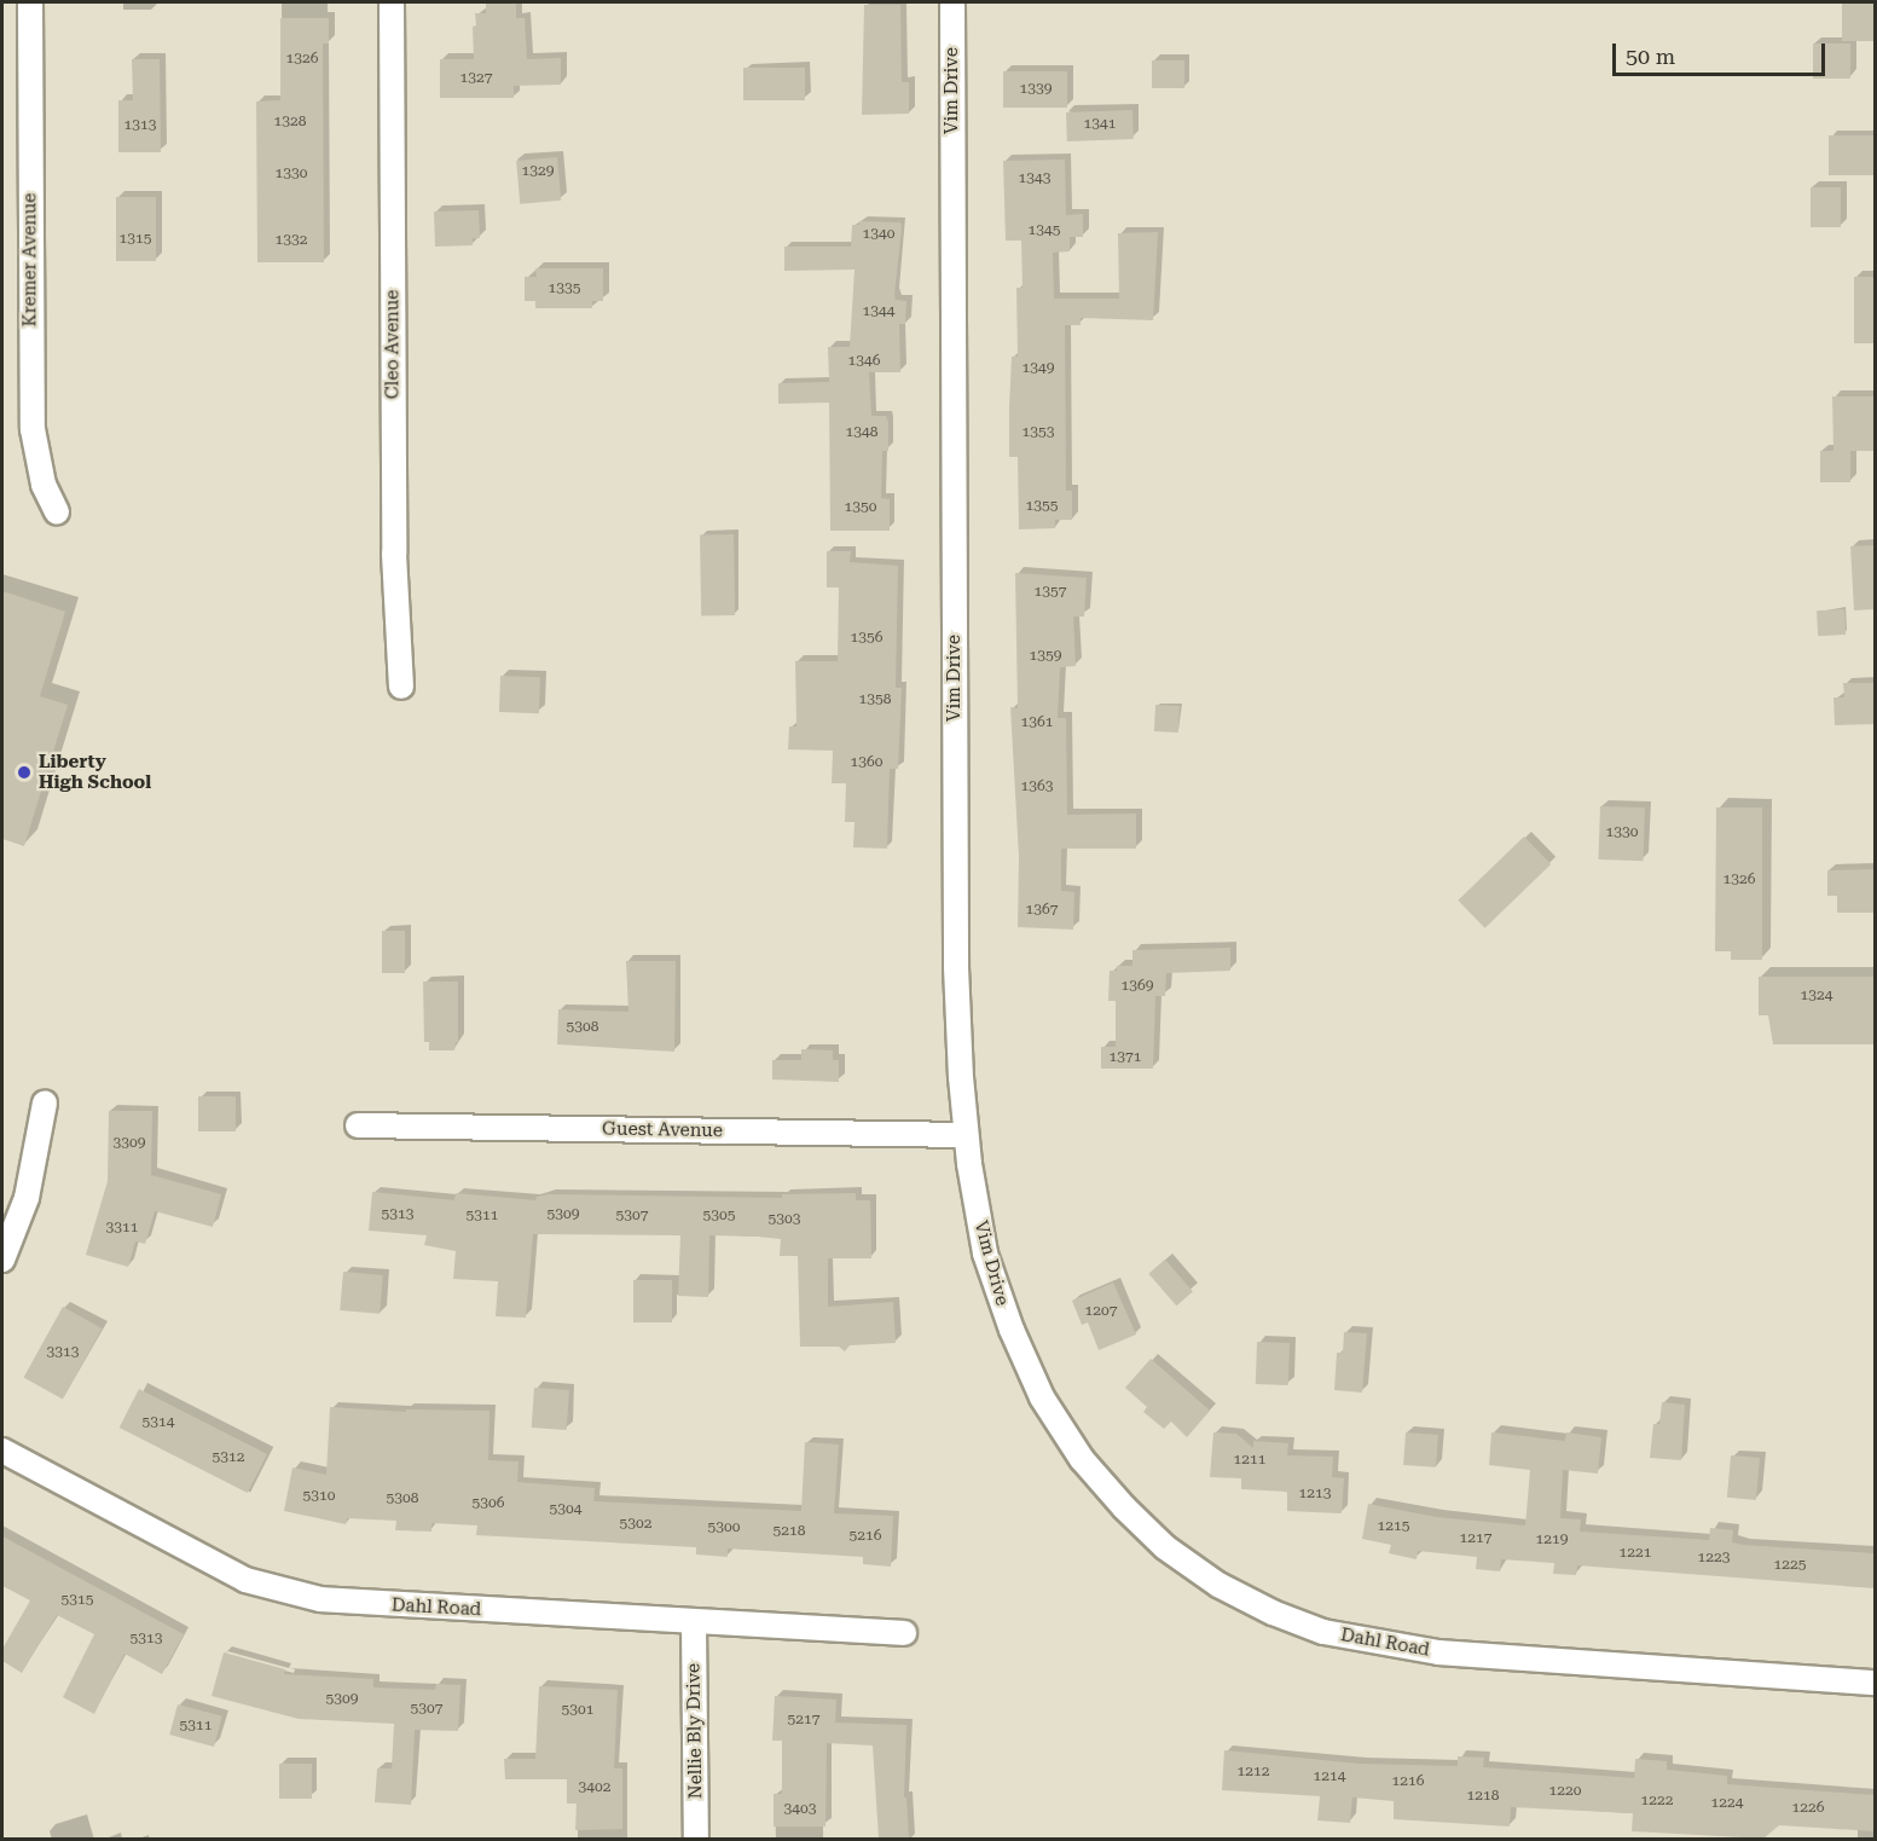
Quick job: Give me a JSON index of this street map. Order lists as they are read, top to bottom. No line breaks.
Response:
{"streets":{"street":["Vim Drive","Kremer Avenue","Cleo Avenue","Guest Avenue","Dahl Road","Nellie Bly Drive"]},"crossings":[["Vim Drive","Guest Avenue"],["Vim Drive","Dahl Road"],["Dahl Road","Nellie Bly Drive"]],"places":["Liberty High School"],"house_numbers":["1326","1327","1339","1328","1341","1313","1329","1330","1343","1345","1340","1315","1332","1335","1344","1346","1349","1348","1353","1355","1350","1357","1356","1359","1358","1361","1360","1363","1330","1326","1367","1369","1324","5308","1371","3309","5313","5309","5311","5307","5305","5303","3311","1207","3313","5314","5312","1211","1213","5310","5308","5306","5304","5302","1215","5300","5218","5216","1217","1219","1221","1223","1225","5315","5313","5309","5307","5301","5217","5311","1212","1214","1216","3402","1220","1218","1222","1224","1226","3403"],"scale_bar":"50 m"}
